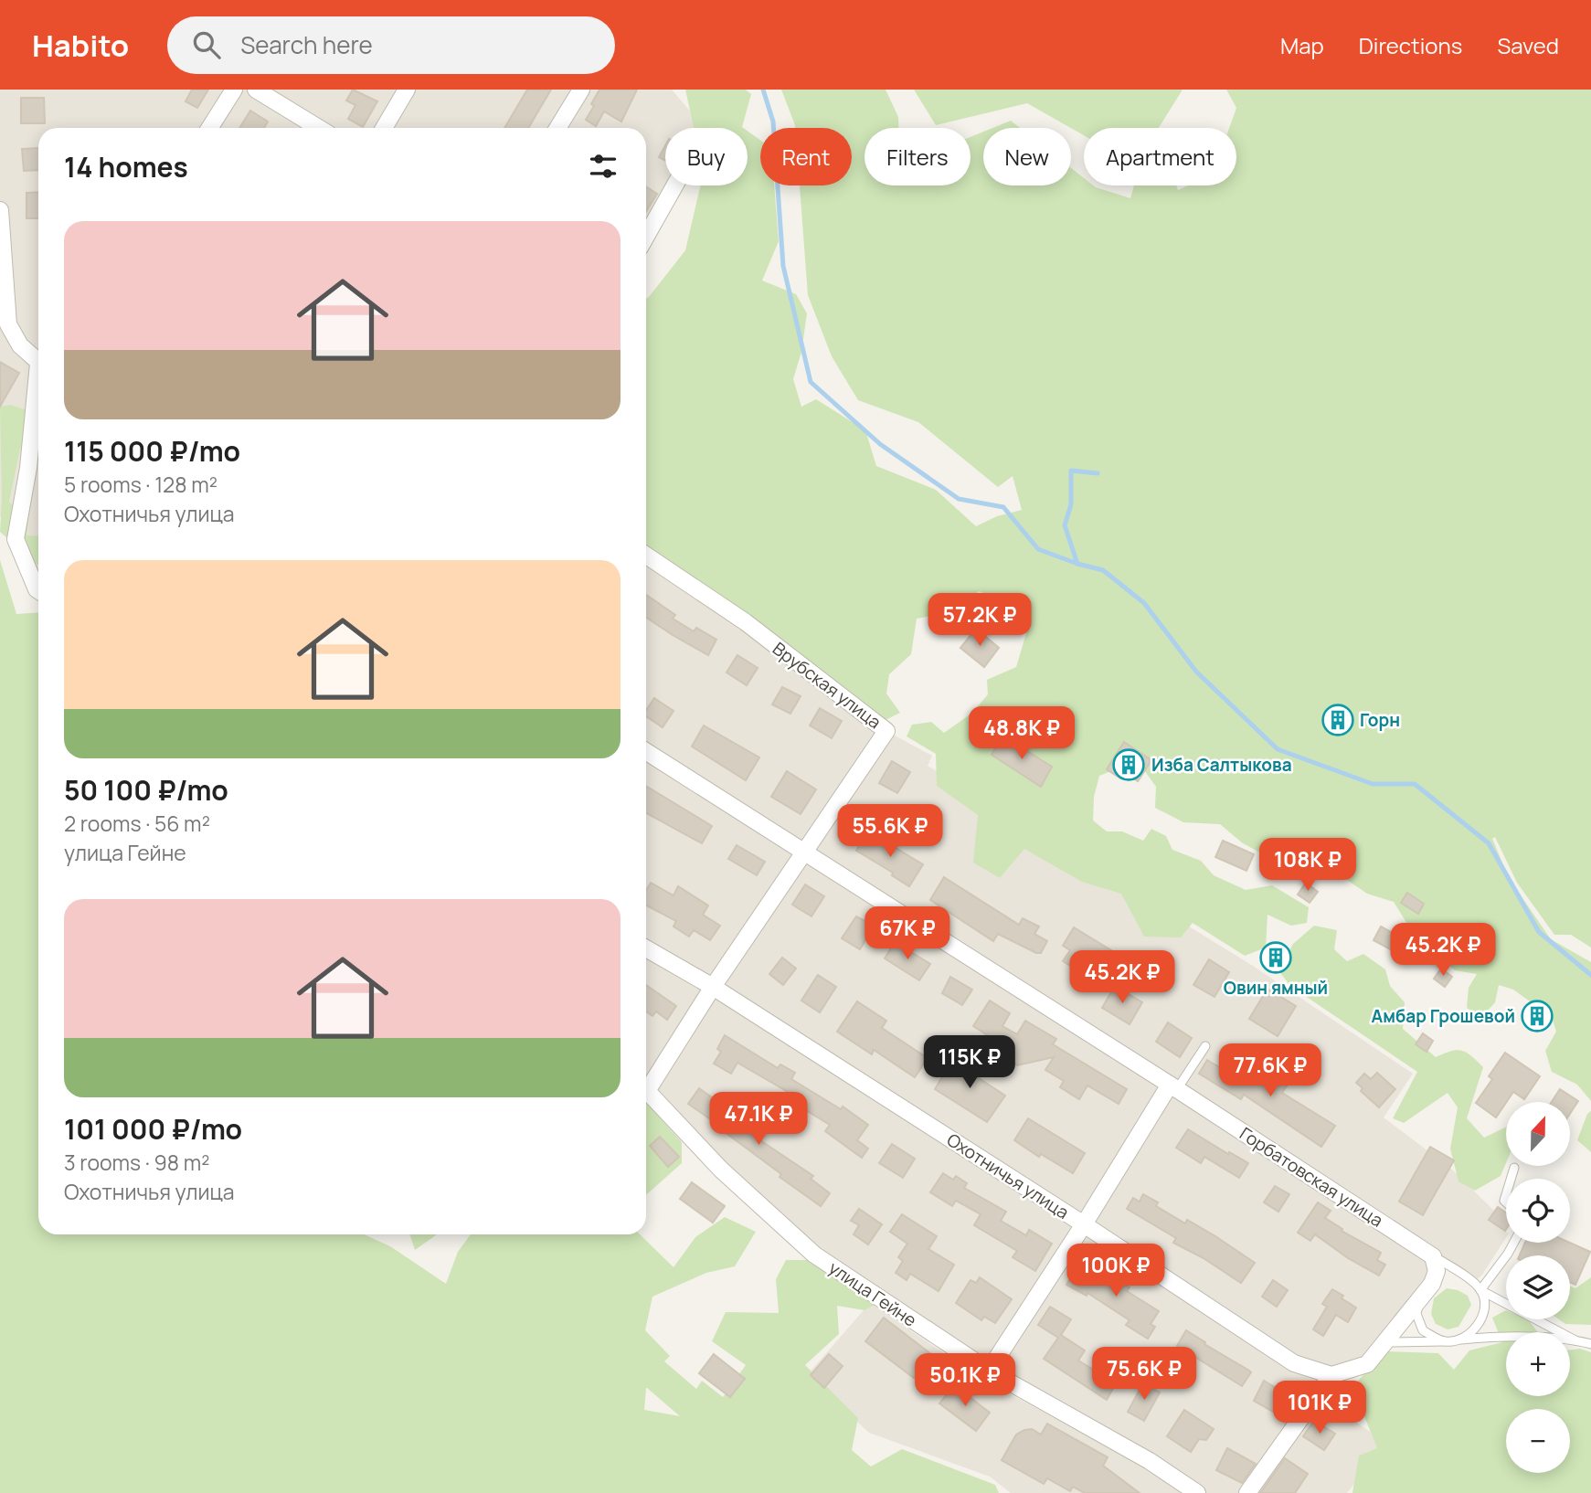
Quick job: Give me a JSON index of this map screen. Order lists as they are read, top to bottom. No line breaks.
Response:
{"streets":{"street":["Врубская улица","Охотничья улица","Горбатовская улица","улица Гейне"]},"crossings":[["Врубская улица","Охотничья улица"],["Врубская улица","Горбатовская улица"],["Врубская улица","улица Гейне"]],"places":{"building":["Горн","Изба Салтыкова","Овин ямный","Амбар Грошевой"]},"north":"top","page":{"header":"Habito","search":"Search here","nav":["Map","Directions","Saved"],"chip":["Buy","Rent","Filters","New","Apartment"],"heading":"14 homes","list":[{"name":"115 000 ₽/mo","note":"5 rooms · 128 m² · Охотничья улица"},{"name":"50 100 ₽/mo","note":"2 rooms · 56 m² · улица Гейне"},{"name":"101 000 ₽/mo","note":"3 rooms · 98 m² · Охотничья улица"}],"price":["57.2K ₽","48.8K ₽","55.6K ₽","108K ₽","67K ₽","45.2K ₽","45.2K ₽","115K ₽","77.6K ₽","47.1K ₽","100K ₽","75.6K ₽","50.1K ₽","101K ₽"],"map_buttons":["+","−"]}}
